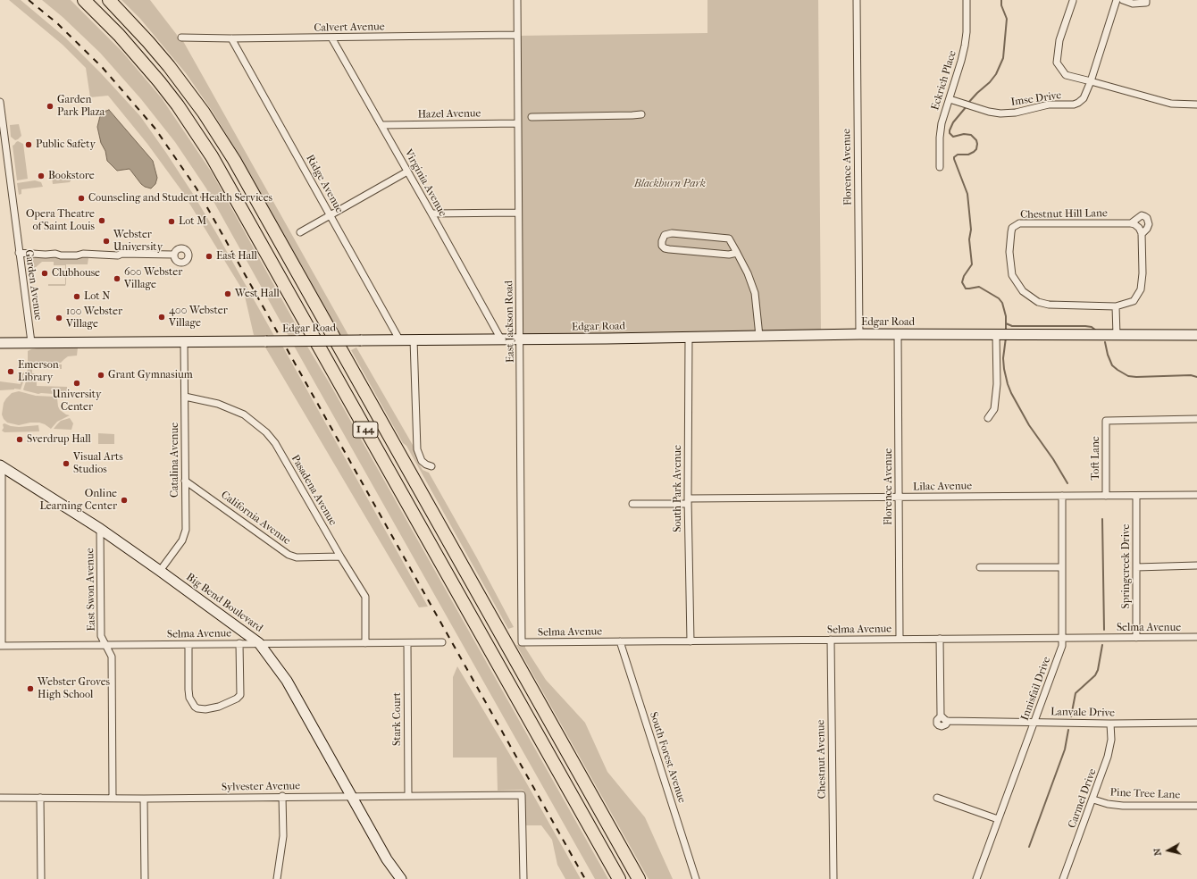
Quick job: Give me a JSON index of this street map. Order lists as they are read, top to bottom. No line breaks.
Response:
{"streets":{"highway":["I 44"],"street":["Calvert Avenue","Eckrich Place","Imse Drive","Hazel Avenue","Florence Avenue","Virginia Avenue","Ridge Avenue","Chestnut Hill Lane","Garden Avenue","East Jackson Road","Edgar Road","Toft Lane","Catalina Avenue","Lilac Avenue","South Park Avenue","Pasadena Avenue","California Avenue","Springcreek Drive","East Swon Avenue","Big Bend Boulevard","Selma Avenue","Innisfail Drive","Lanvale Drive","Stark Court","South Forest Avenue","Chestnut Avenue","Sylvester Avenue","Pine Tree Lane","Carmel Drive"]},"crossings":[["Calvert Avenue","Virginia Avenue"],["Calvert Avenue","Ridge Avenue"],["Calvert Avenue","East Jackson Road"],["Eckrich Place","Imse Drive"],["Hazel Avenue","Virginia Avenue"],["Hazel Avenue","East Jackson Road"],["Florence Avenue","Edgar Road"],["Florence Avenue","Lilac Avenue"],["Florence Avenue","Selma Avenue"],["Virginia Avenue","Edgar Road"],["Ridge Avenue","Edgar Road"],["Garden Avenue","Edgar Road"],["East Jackson Road","Edgar Road"],["East Jackson Road","Selma Avenue"],["Edgar Road","Catalina Avenue"],["Edgar Road","South Park Avenue"],["Toft Lane","Lilac Avenue"],["Catalina Avenue","Pasadena Avenue"],["Catalina Avenue","California Avenue"],["Catalina Avenue","Big Bend Boulevard"],["Lilac Avenue","South Park Avenue"],["Lilac Avenue","Springcreek Drive"],["Lilac Avenue","Innisfail Drive"],["South Park Avenue","Selma Avenue"],["Pasadena Avenue","California Avenue"],["Pasadena Avenue","Selma Avenue"],["Springcreek Drive","Selma Avenue"],["East Swon Avenue","Big Bend Boulevard"],["East Swon Avenue","Selma Avenue"],["East Swon Avenue","Sylvester Avenue"],["Big Bend Boulevard","Selma Avenue"],["Big Bend Boulevard","Sylvester Avenue"],["Selma Avenue","Innisfail Drive"],["Selma Avenue","Lanvale Drive"],["Selma Avenue","Stark Court"],["Selma Avenue","South Forest Avenue"],["Selma Avenue","Chestnut Avenue"],["Innisfail Drive","Lanvale Drive"],["Lanvale Drive","Carmel Drive"],["Stark Court","Sylvester Avenue"],["Pine Tree Lane","Carmel Drive"]],"parks":["Blackburn Park"],"places":["Garden Park Plaza","Public Safety","Bookstore","Counseling and Student Health Services","Opera Theatre of Saint Louis","Lot M","Webster University","East Hall","Clubhouse","600 Webster Village","West Hall","Lot N","400 Webster Village","100 Webster Village","Emerson Library","Grant Gymnasium","University Center","Sverdrup Hall","Visual Arts Studios","Online Learning Center","Webster Groves High School"],"north":"left"}
